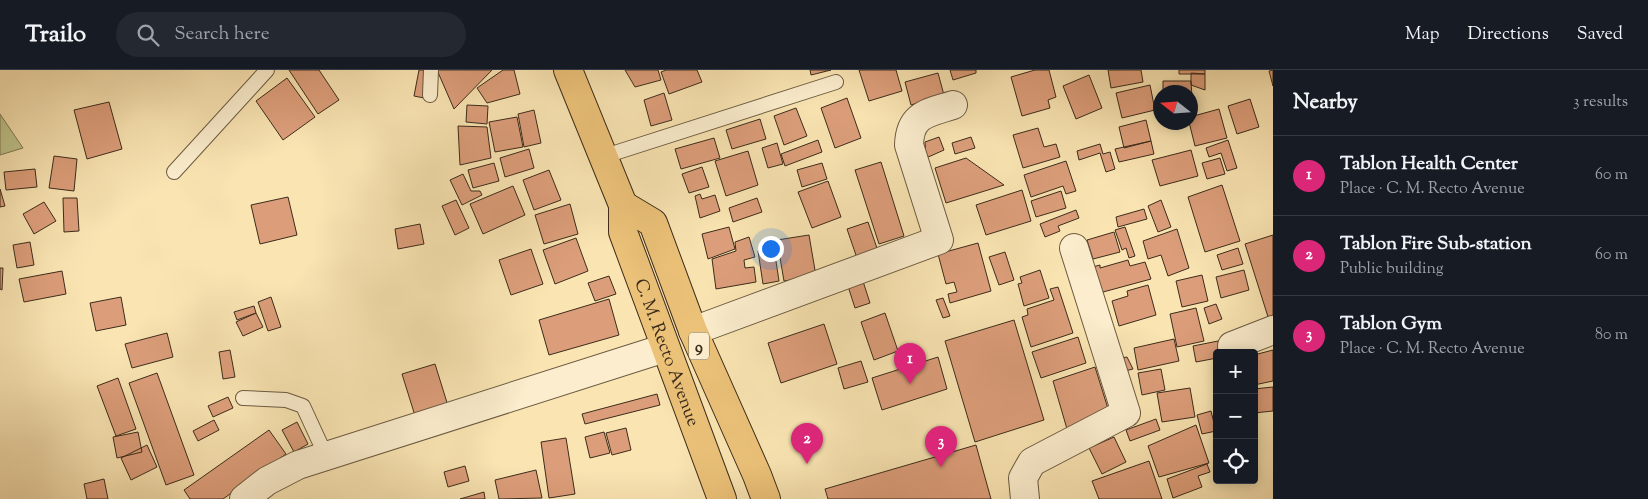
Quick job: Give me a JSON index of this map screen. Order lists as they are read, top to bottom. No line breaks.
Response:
{"streets":{"highway":["9","C. M. Recto Avenue"]},"north":"left","page":{"header":"Trailo","search":"Search here","nav":["Map","Directions","Saved"],"heading":["Nearby","3 results"],"list":[{"mark":"1","name":"Tablon Health Center","note":"Place · C. M. Recto Avenue","value":"60 m"},{"mark":"2","name":"Tablon Fire Sub-station","note":"Public building","value":"60 m"},{"mark":"3","name":"Tablon Gym","note":"Place · C. M. Recto Avenue","value":"80 m"}],"pins":["1","2","3"],"map_buttons":["+","−"]}}
